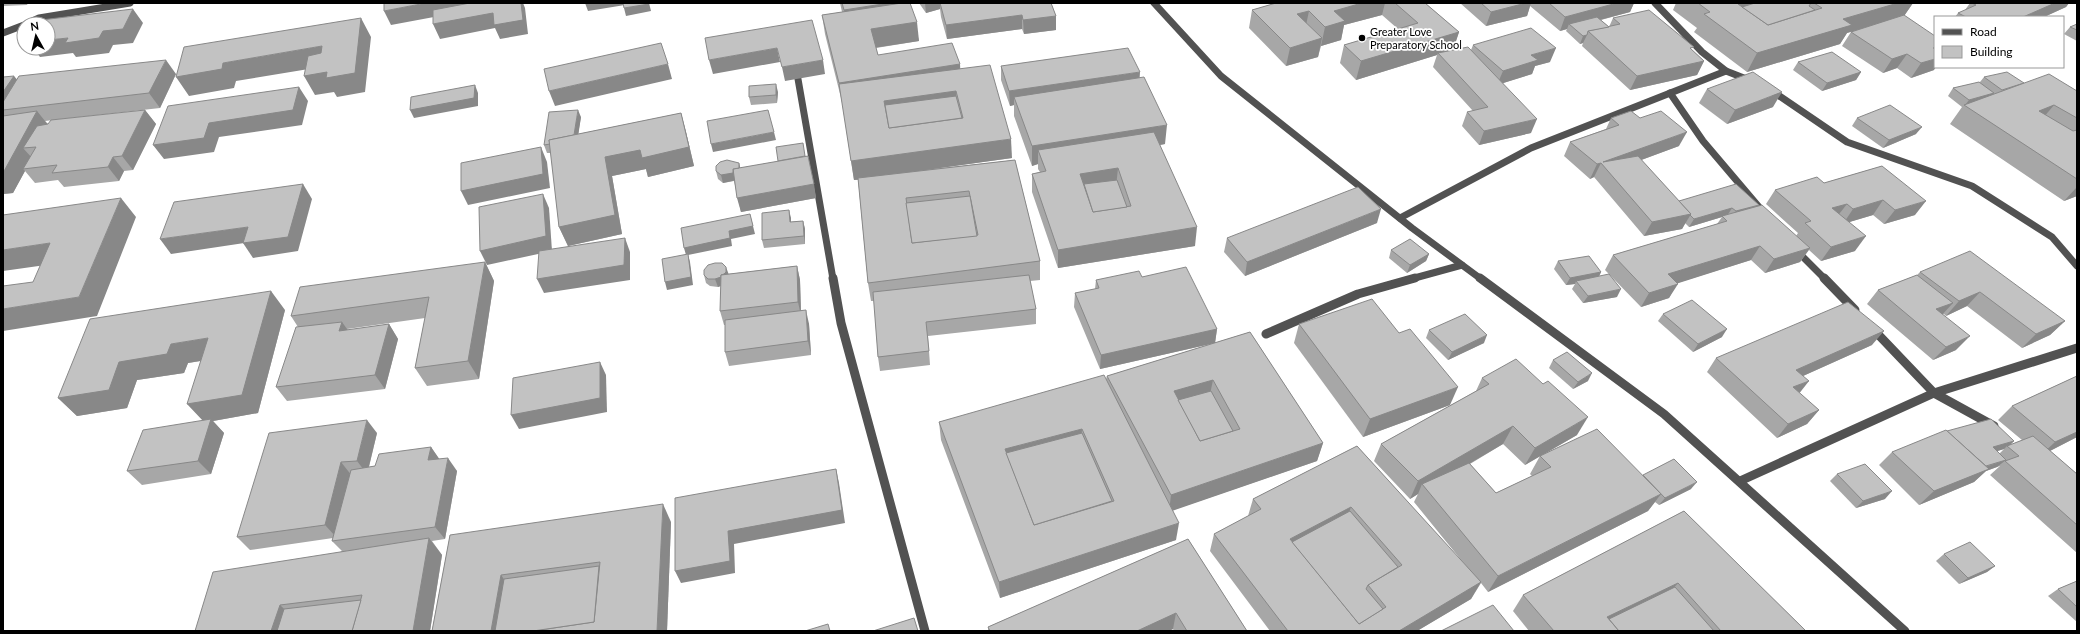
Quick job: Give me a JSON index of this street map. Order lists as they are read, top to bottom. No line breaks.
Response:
{"places":["Greater Love Preparatory School"],"legend":["Road","Building"],"north":"top"}
